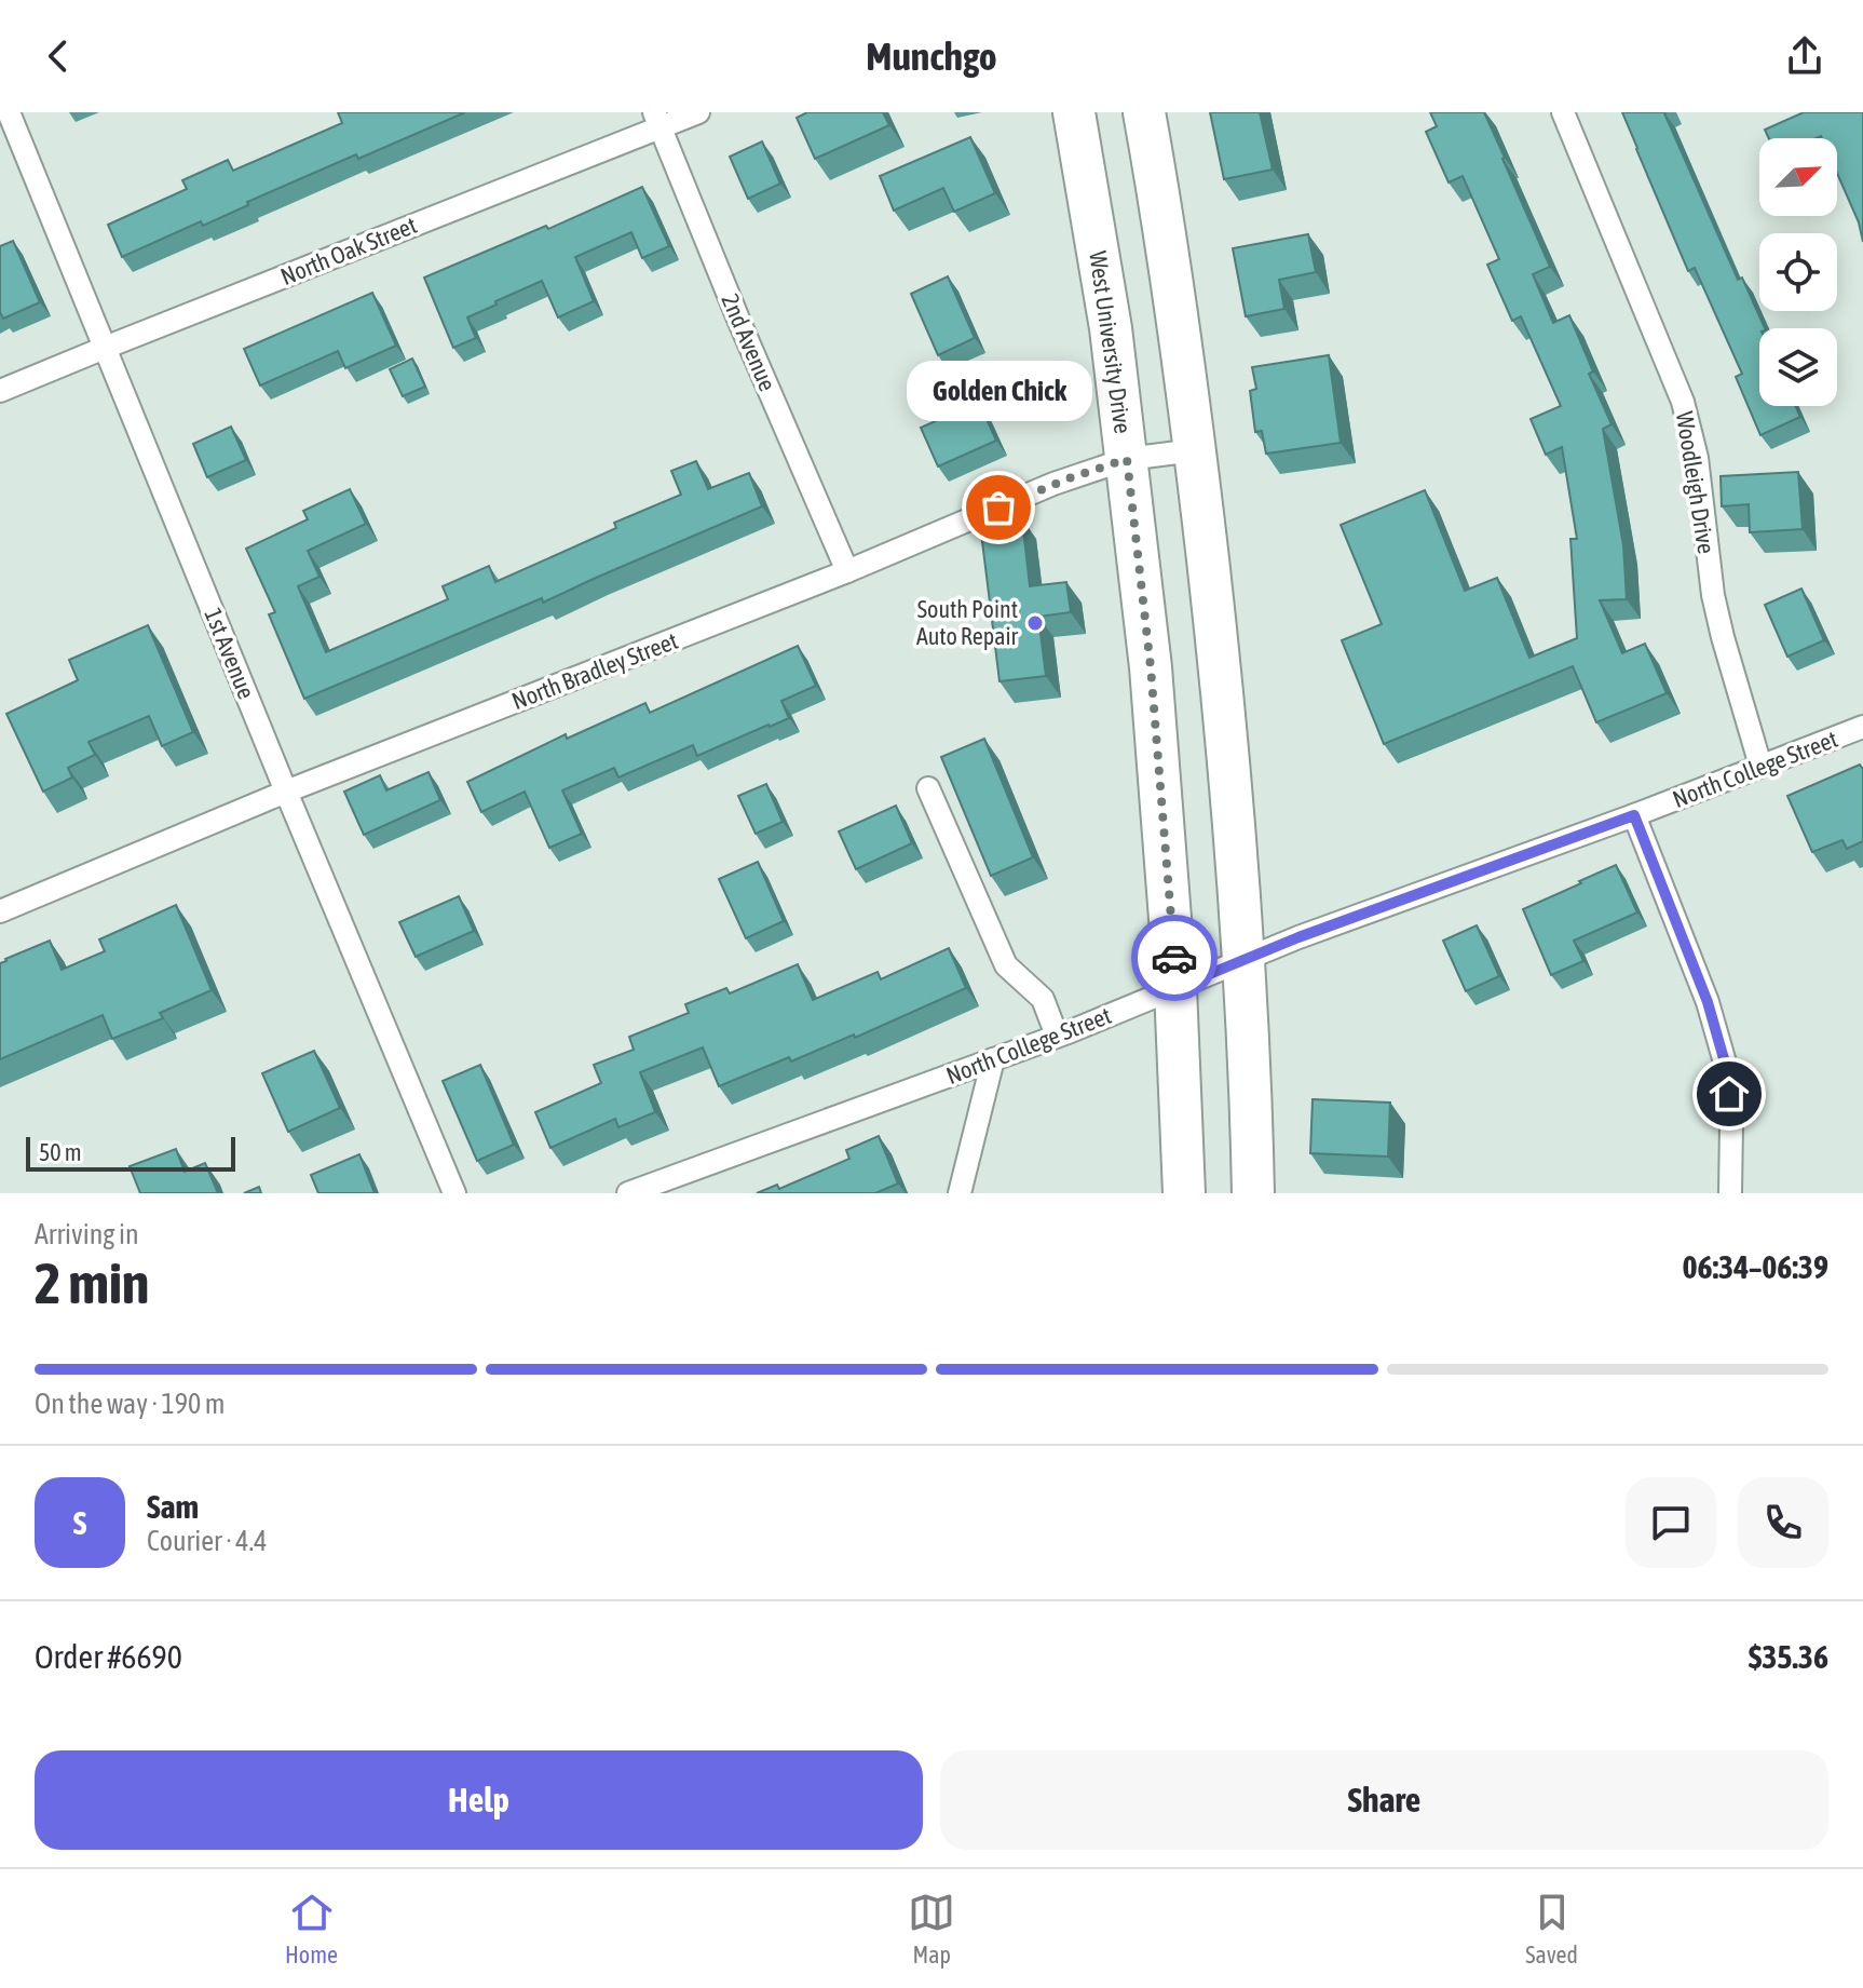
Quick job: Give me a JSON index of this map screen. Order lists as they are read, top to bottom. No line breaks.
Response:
{"streets":{"highway":["West University Drive"],"street":["North Oak Street","2nd Avenue","Woodleigh Drive","1st Avenue","North Bradley Street","North College Street"]},"crossings":[["North Oak Street","2nd Avenue"],["North Oak Street","1st Avenue"],["2nd Avenue","North Bradley Street"],["West University Drive","North Bradley Street"],["West University Drive","North College Street"],["Woodleigh Drive","North College Street"],["1st Avenue","North Bradley Street"]],"places":["Golden Chick","South Point Auto Repair"],"scale_bar":"50 m","north":"top right","page":{"header":"Munchgo","bubble":"Golden Chick","scale":"50 m","heading":["2 min","Arriving in","06:34–06:39"],"panel":["Sam","Courier · 4.4","Order #6690","$35.36"],"bar":"On the way · 190 m","round":"S","buttons":["Help","Share"],"tabs":["Home","Map","Saved"]}}
